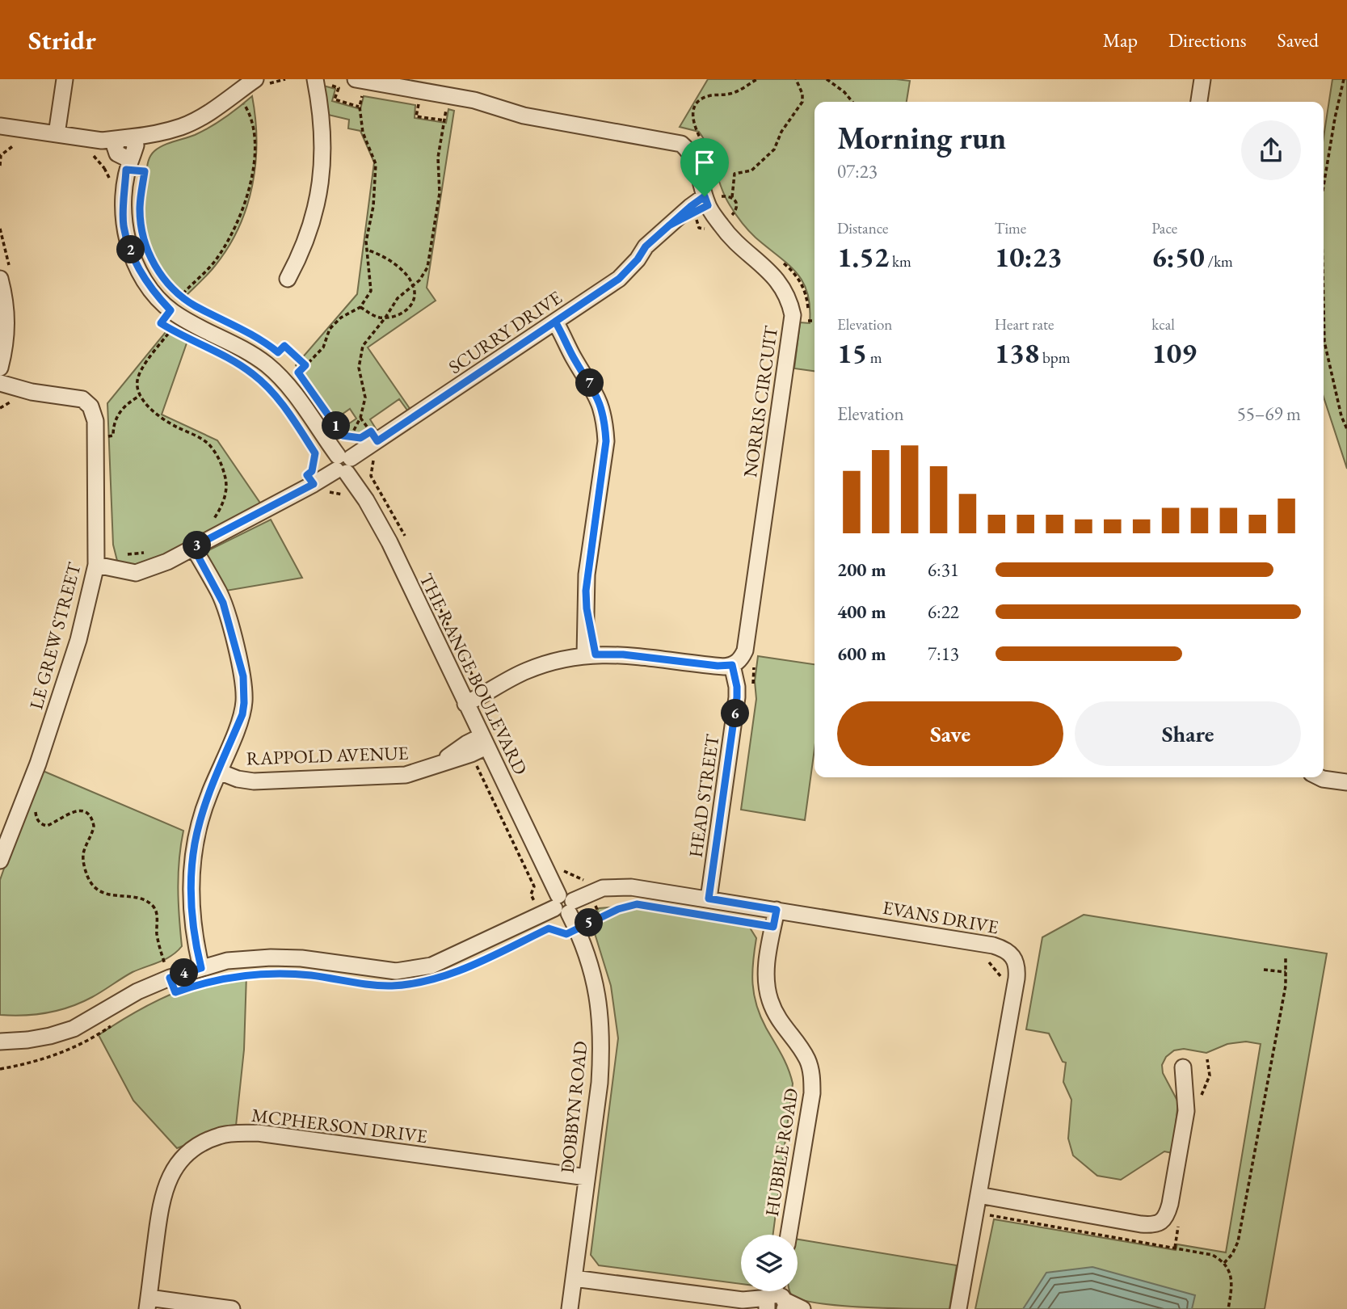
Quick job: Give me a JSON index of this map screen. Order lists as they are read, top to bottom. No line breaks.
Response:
{"streets":{"street":["SCURRY DRIVE","NORRIS CIRCUIT","LE GREW STREET","THE RANGE BOULEVARD","RAPPOLD AVENUE","HEAD STREET","EVANS DRIVE","DOBBYN ROAD","MCPHERSON DRIVE","HUBBLE ROAD"]},"crossings":[["SCURRY DRIVE","NORRIS CIRCUIT"],["SCURRY DRIVE","LE GREW STREET"],["SCURRY DRIVE","THE RANGE BOULEVARD"],["NORRIS CIRCUIT","HEAD STREET"],["THE RANGE BOULEVARD","RAPPOLD AVENUE"],["THE RANGE BOULEVARD","EVANS DRIVE"],["THE RANGE BOULEVARD","DOBBYN ROAD"],["HEAD STREET","EVANS DRIVE"],["EVANS DRIVE","DOBBYN ROAD"],["EVANS DRIVE","HUBBLE ROAD"],["DOBBYN ROAD","MCPHERSON DRIVE"]],"page":{"header":"Stridr","nav":["Map","Directions","Saved"],"heading":["Morning run","07:23"],"stats":[["Distance","1.52 km"],["Time","10:23"],["Pace","6:50 /km"],["Elevation","15 m"],["Heart rate","138 bpm"],["kcal","109"]],"pins":["2","7","1","3","6","5","4"],"chart":["Elevation","55–69 m"],"list":[{"name":"200 m","note":"6:31"},{"name":"400 m","note":"6:22"},{"name":"600 m","note":"7:13"}],"buttons":["Save","Share"]}}
